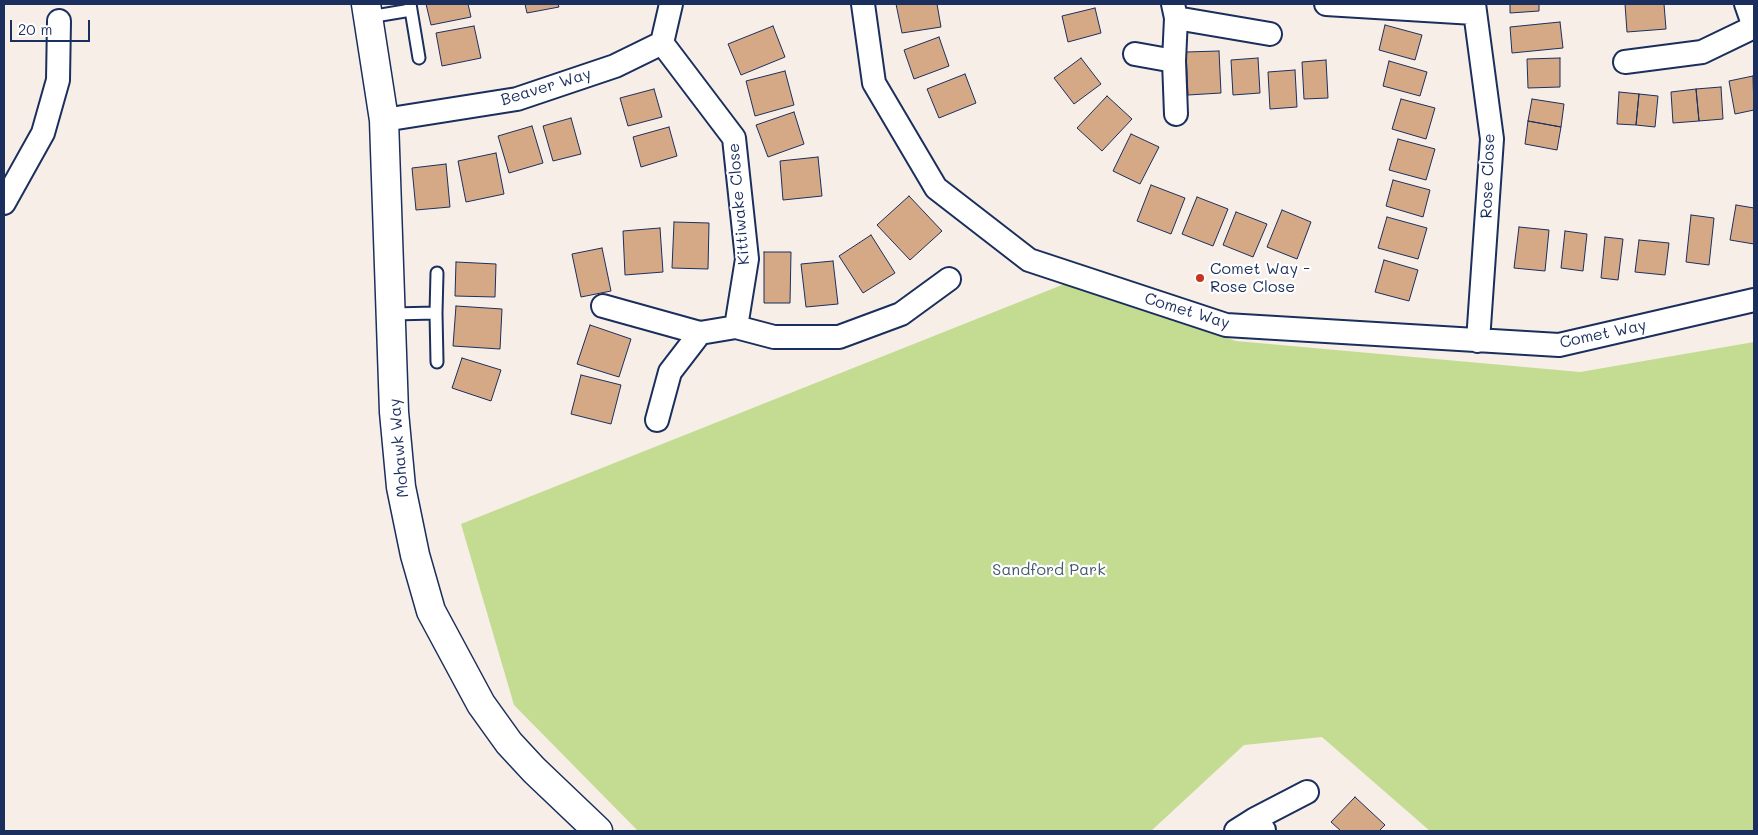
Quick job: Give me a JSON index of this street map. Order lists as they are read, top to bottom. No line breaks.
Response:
{"streets":{"street":["Beaver Way","Rose Close","Kittiwake Close","Comet Way","Mohawk Way"]},"crossings":[["Beaver Way","Kittiwake Close"],["Beaver Way","Mohawk Way"],["Rose Close","Comet Way"]],"parks":["Sandford Park"],"places":["Comet Way - Rose Close"],"scale_bar":"20 m"}
